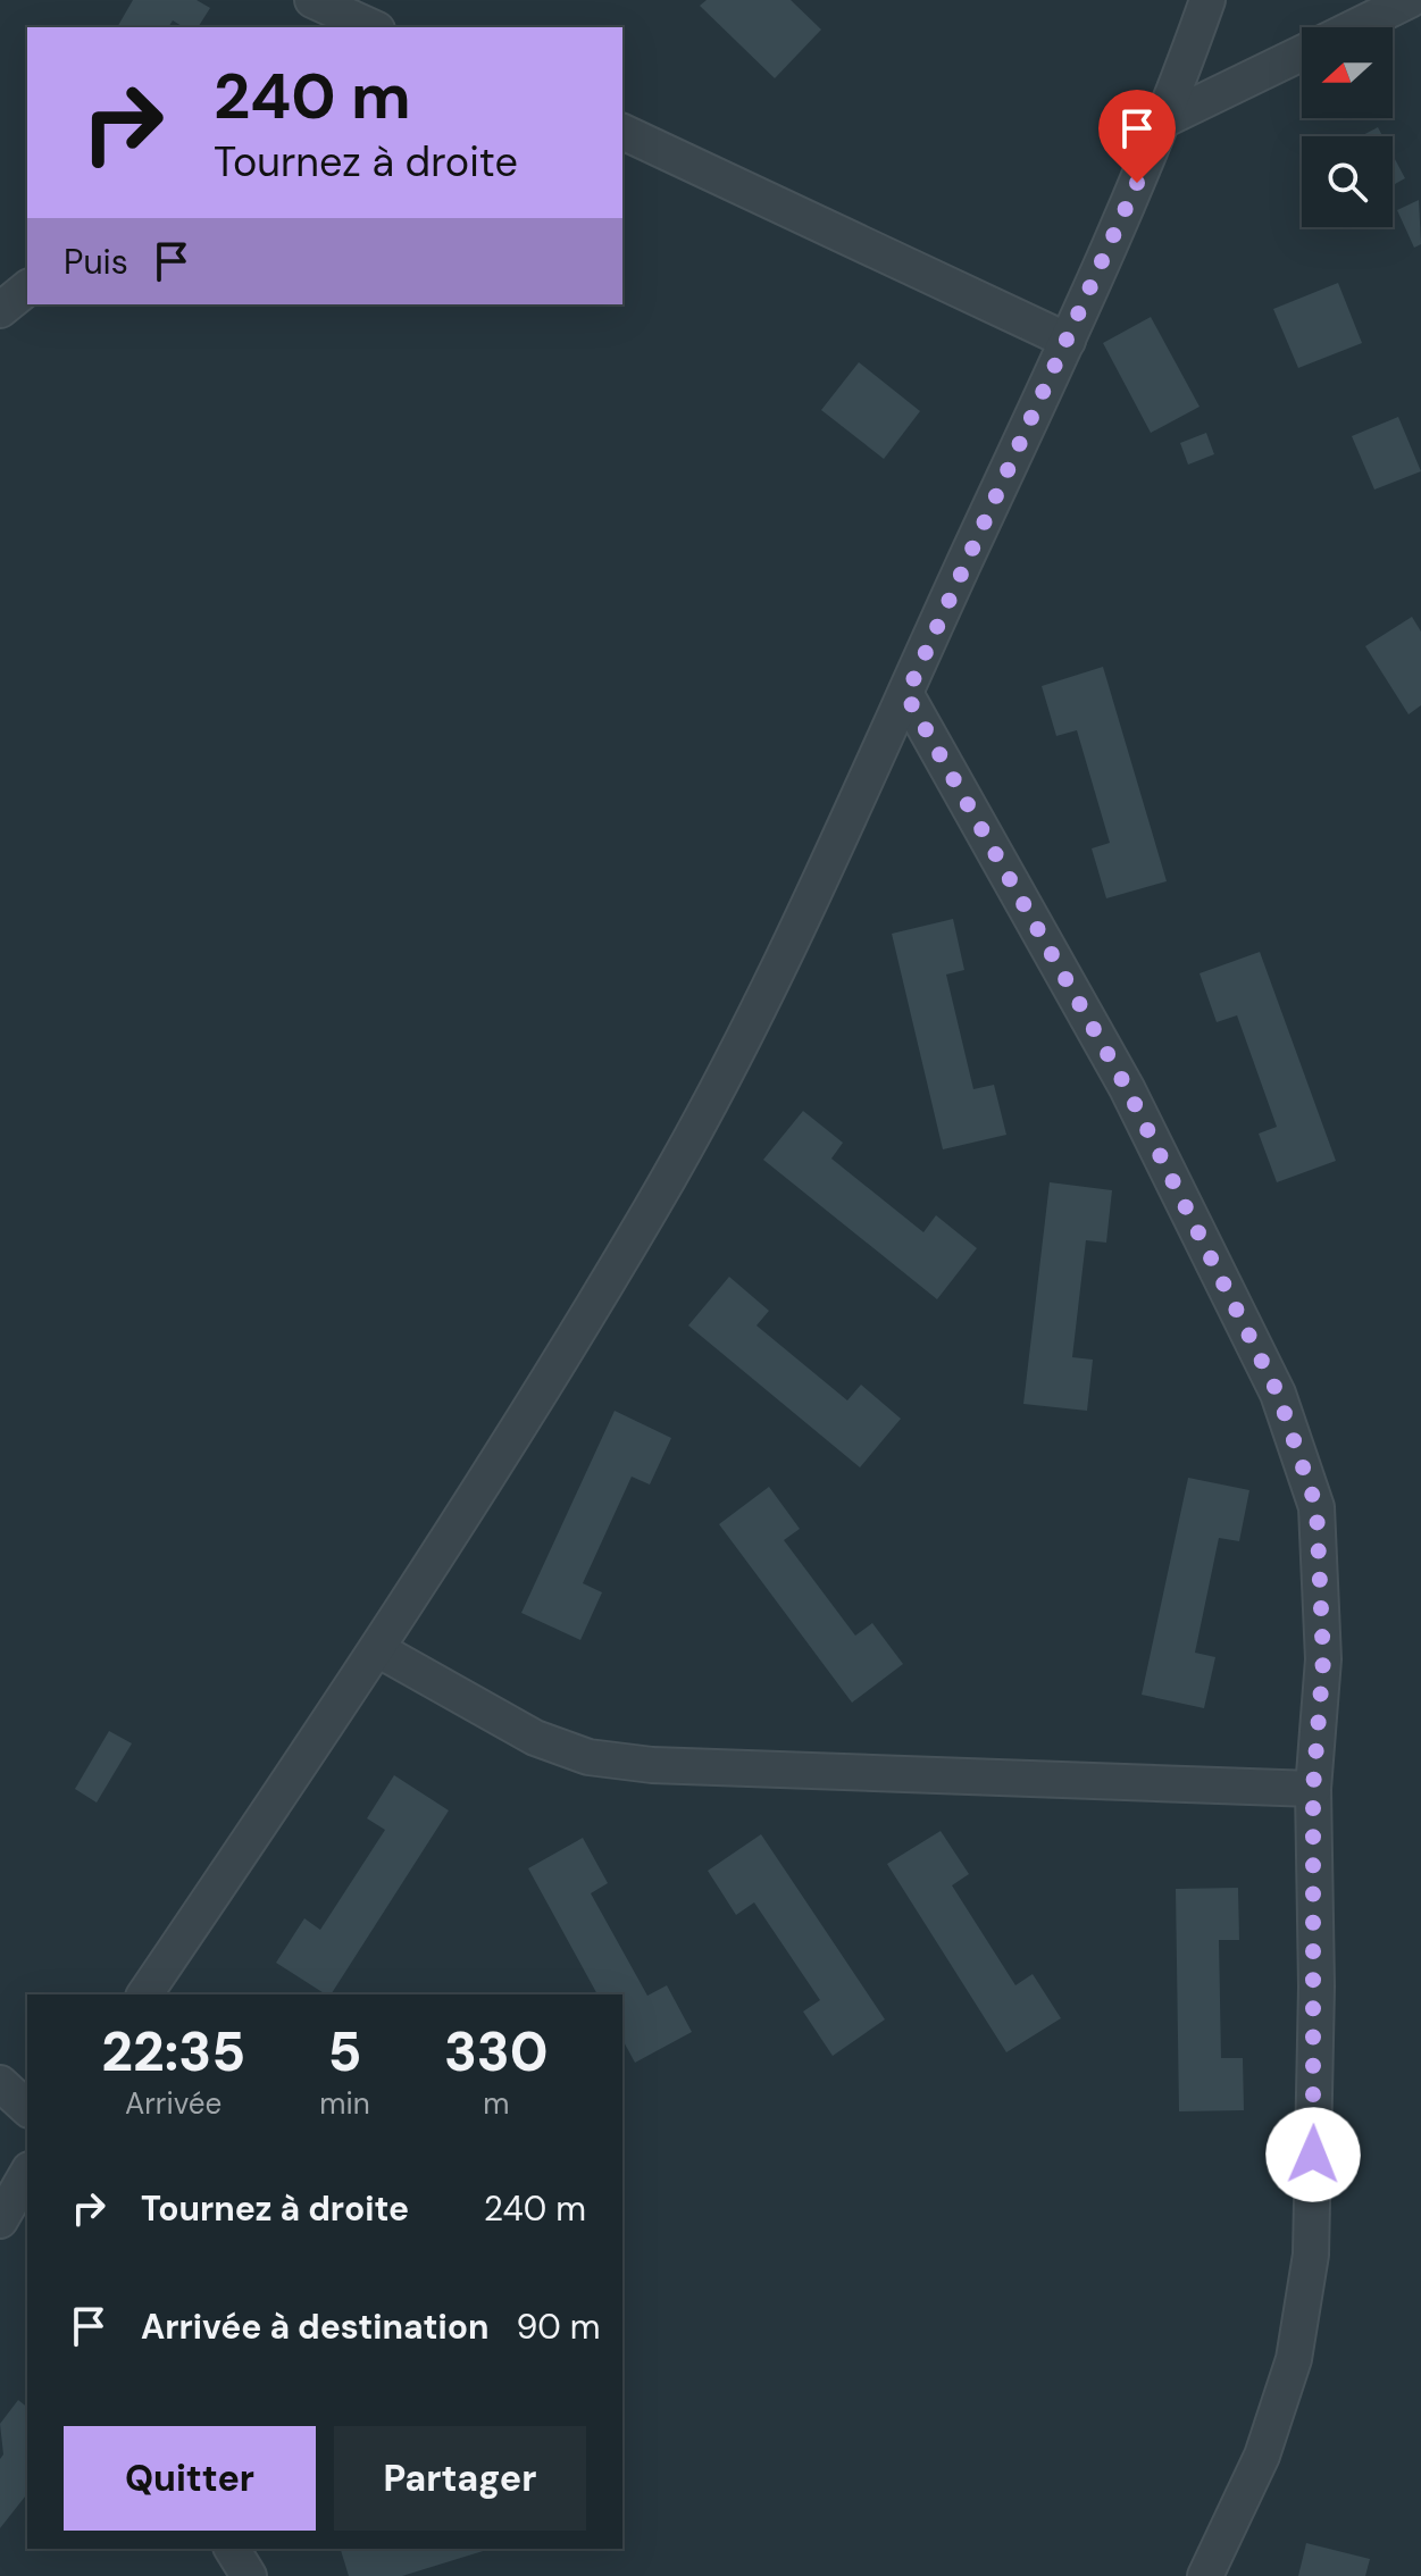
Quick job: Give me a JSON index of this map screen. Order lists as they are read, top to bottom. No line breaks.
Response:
{"north":"left","page":{"turn":["240 m","Tournez à droite"],"then":"Puis","eta":["22:35","Arrivée","5","min","330","m"],"list":[{"name":"Tournez à droite","value":"240 m"},{"name":"Arrivée à destination","value":"90 m"}],"buttons":["Quitter","Partager"]}}
